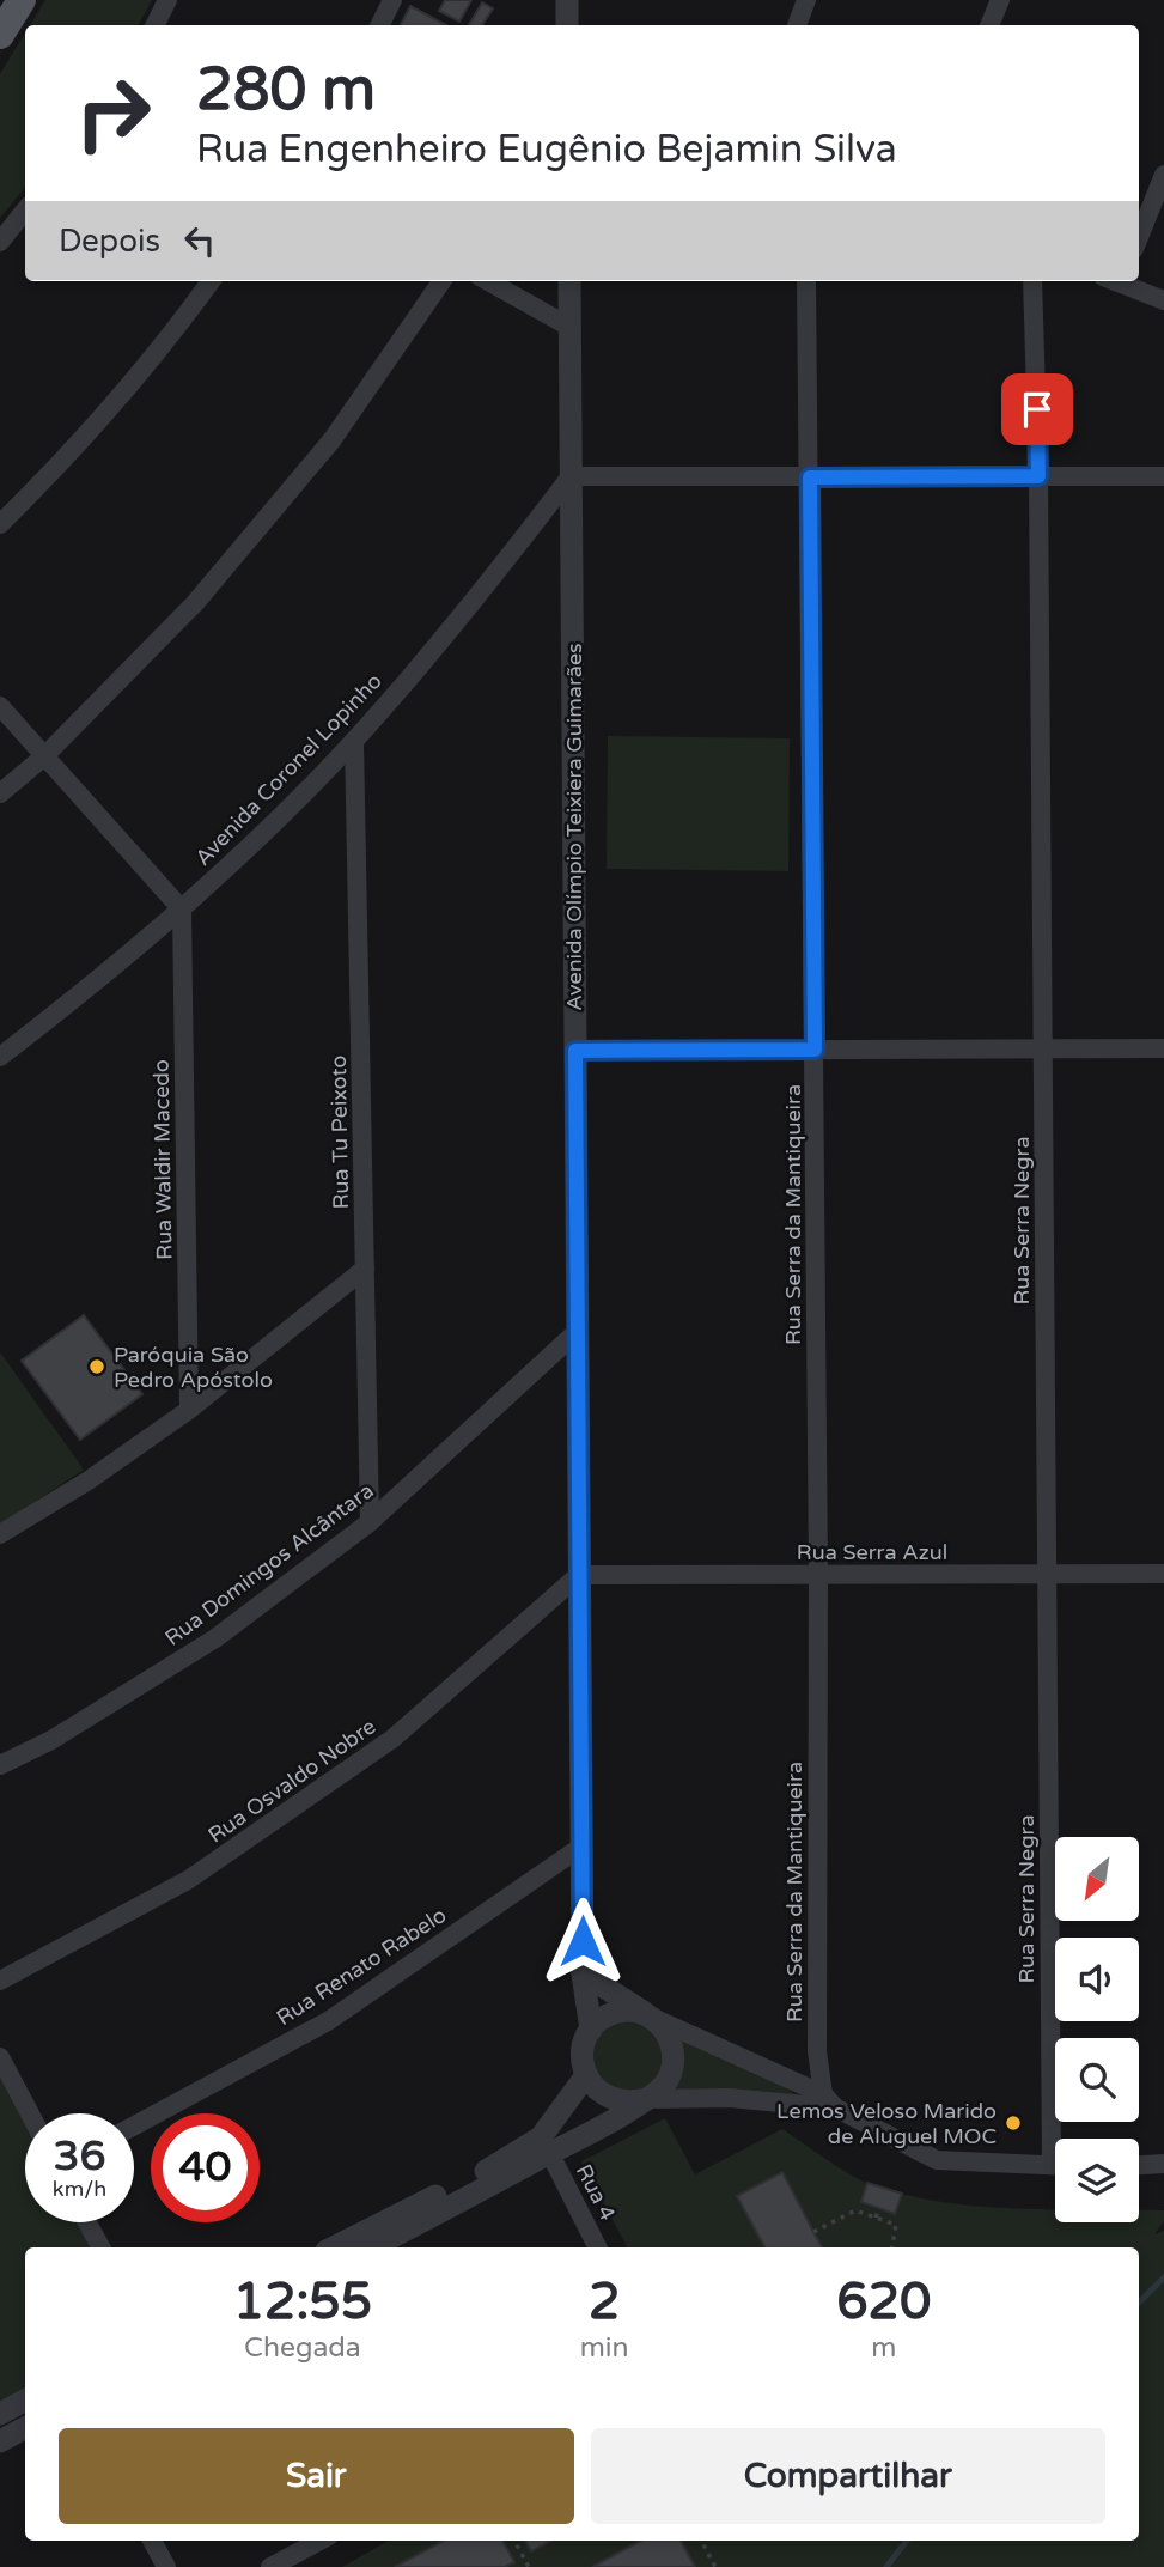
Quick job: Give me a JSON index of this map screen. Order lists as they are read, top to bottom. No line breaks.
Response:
{"streets":{"street":["Avenida Coronel Lopinho","Avenida Olímpio Teixiera Guimarães","Rua Tu Peixoto","Rua Waldir Macedo","Rua Serra da Mantiqueira","Rua Serra Negra","Rua Serra Azul","Rua Domingos Alcântara","Rua Osvaldo Nobre","Rua Renato Rabelo","Rua 4"]},"crossings":[["Avenida Coronel Lopinho","Avenida Olímpio Teixiera Guimarães"],["Avenida Coronel Lopinho","Rua Tu Peixoto"],["Avenida Coronel Lopinho","Rua Waldir Macedo"],["Avenida Olímpio Teixiera Guimarães","Rua Serra Azul"],["Avenida Olímpio Teixiera Guimarães","Rua Domingos Alcântara"],["Avenida Olímpio Teixiera Guimarães","Rua Osvaldo Nobre"],["Avenida Olímpio Teixiera Guimarães","Rua Renato Rabelo"],["Rua Tu Peixoto","Rua Domingos Alcântara"],["Rua Serra da Mantiqueira","Rua Serra Azul"],["Rua Serra Negra","Rua Serra Azul"],["Rua Serra Azul","Rua Osvaldo Nobre"]],"places":["Paróquia São Pedro Apóstolo","Lemos Veloso Marido de Aluguel MOC"],"north":"bottom left","page":{"turn":["280 m","Rua Engenheiro Eugênio Bejamin Silva"],"then":"Depois","speed":"36 km/h","limit":"40","eta":["12:55","Chegada","2","min","620","m"],"buttons":["Sair","Compartilhar"]}}
